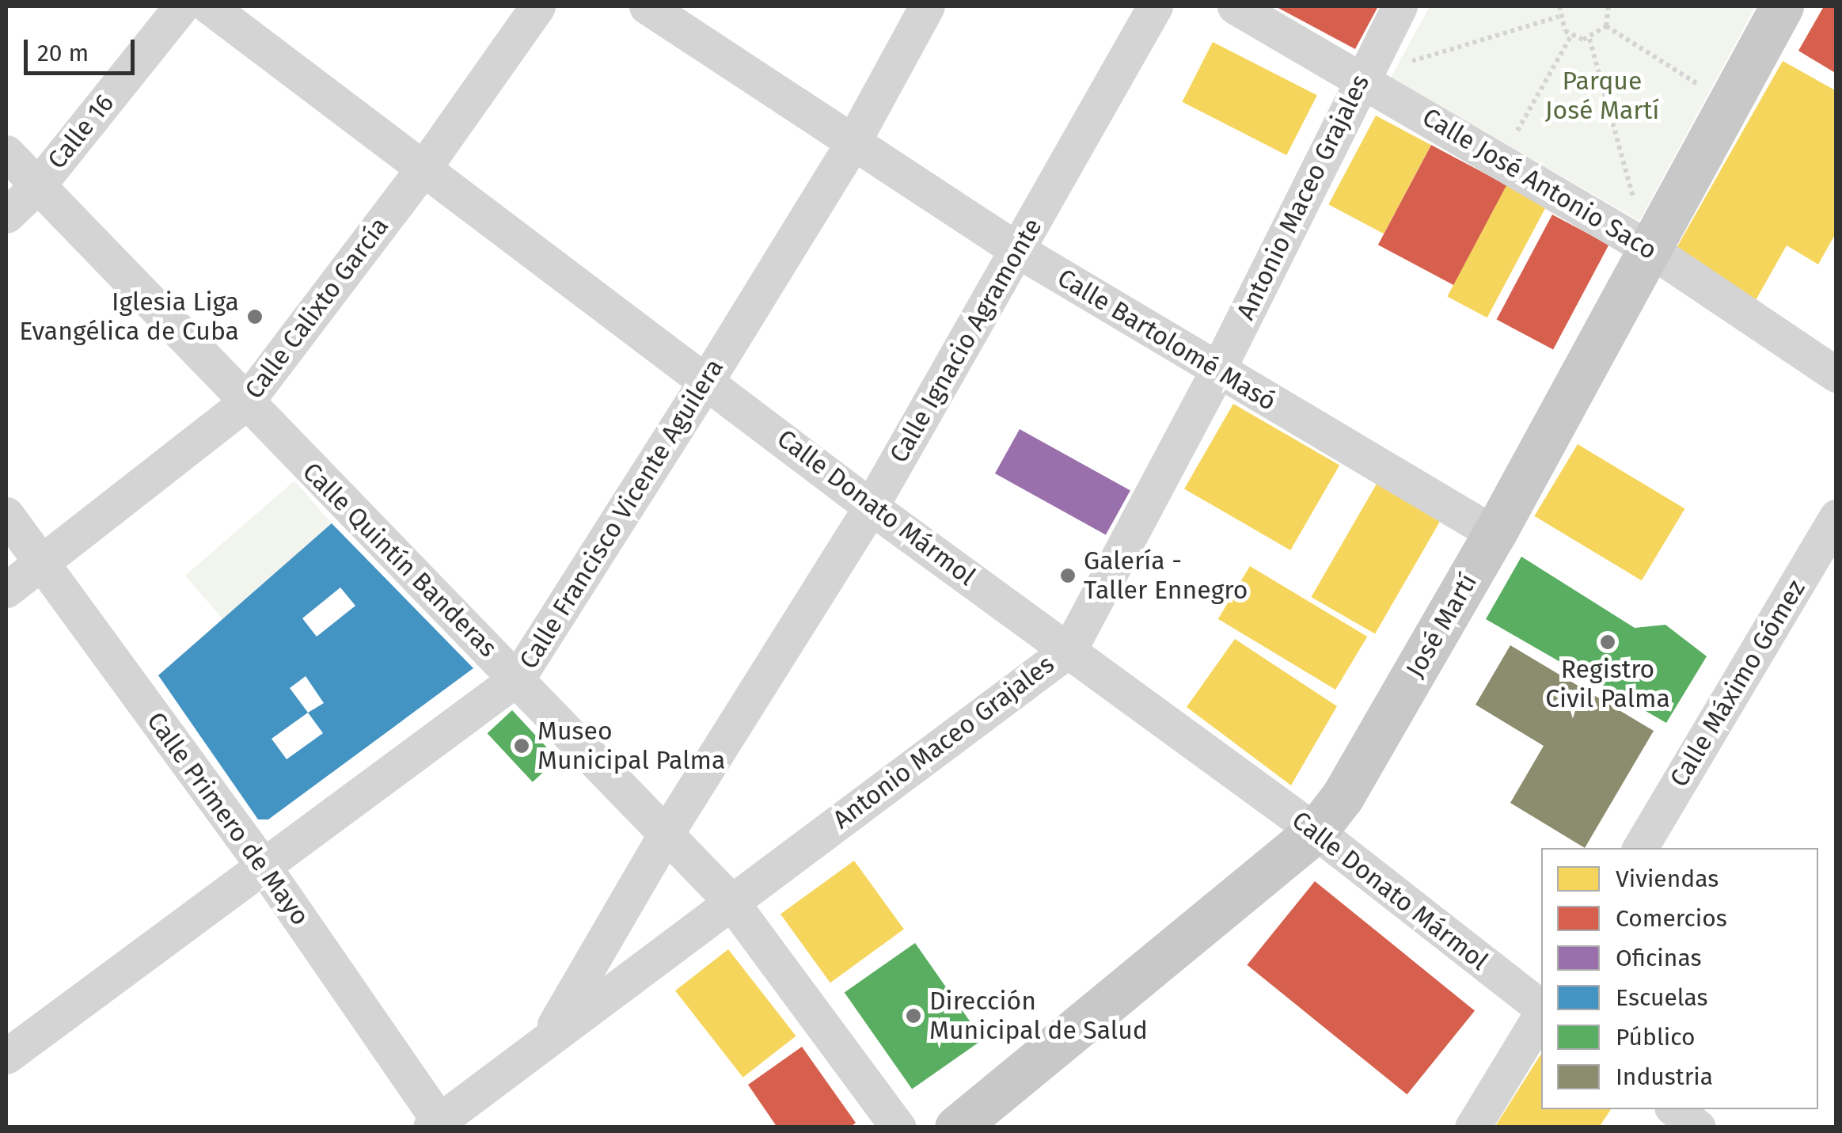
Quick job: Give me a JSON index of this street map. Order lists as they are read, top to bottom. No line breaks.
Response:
{"streets":{"main road":["José Martí"],"street":["Calle 16","Calle José Antonio Saco","Antonio Maceo Grajales","Calle Calixto García","Calle Bartolomé Masó","Calle Ignacio Agramonte","Calle Donato Mármol","Calle Francisco Vicente Aguilera","Calle Quintín Banderas","Calle Máximo Gómez","Calle Primero de Mayo"]},"crossings":[["Calle 16","Calle Quintín Banderas"],["Calle José Antonio Saco","Antonio Maceo Grajales"],["Calle José Antonio Saco","José Martí"],["Antonio Maceo Grajales","Calle Bartolomé Masó"],["Antonio Maceo Grajales","Calle Ignacio Agramonte"],["Antonio Maceo Grajales","Calle Donato Mármol"],["Antonio Maceo Grajales","Calle Quintín Banderas"],["Antonio Maceo Grajales","Calle Primero de Mayo"],["Calle Calixto García","Calle Donato Mármol"],["Calle Calixto García","Calle Quintín Banderas"],["Calle Calixto García","Calle Primero de Mayo"],["Calle Bartolomé Masó","Calle Ignacio Agramonte"],["Calle Bartolomé Masó","Calle Francisco Vicente Aguilera"],["Calle Bartolomé Masó","José Martí"],["Calle Ignacio Agramonte","Calle Donato Mármol"],["Calle Ignacio Agramonte","Calle Quintín Banderas"],["Calle Donato Mármol","Calle Francisco Vicente Aguilera"],["Calle Donato Mármol","José Martí"],["Calle Francisco Vicente Aguilera","Calle Quintín Banderas"],["Calle Francisco Vicente Aguilera","Calle Primero de Mayo"]],"parks":["Parque José Martí"],"places":["Iglesia Liga Evangélica de Cuba","Galería - Taller Ennegro","Registro Civil Palma","Museo Municipal Palma","Dirección Municipal de Salud"],"legend":["Viviendas","Comercios","Oficinas","Escuelas","Público","Industria"],"scale_bar":"20 m"}
